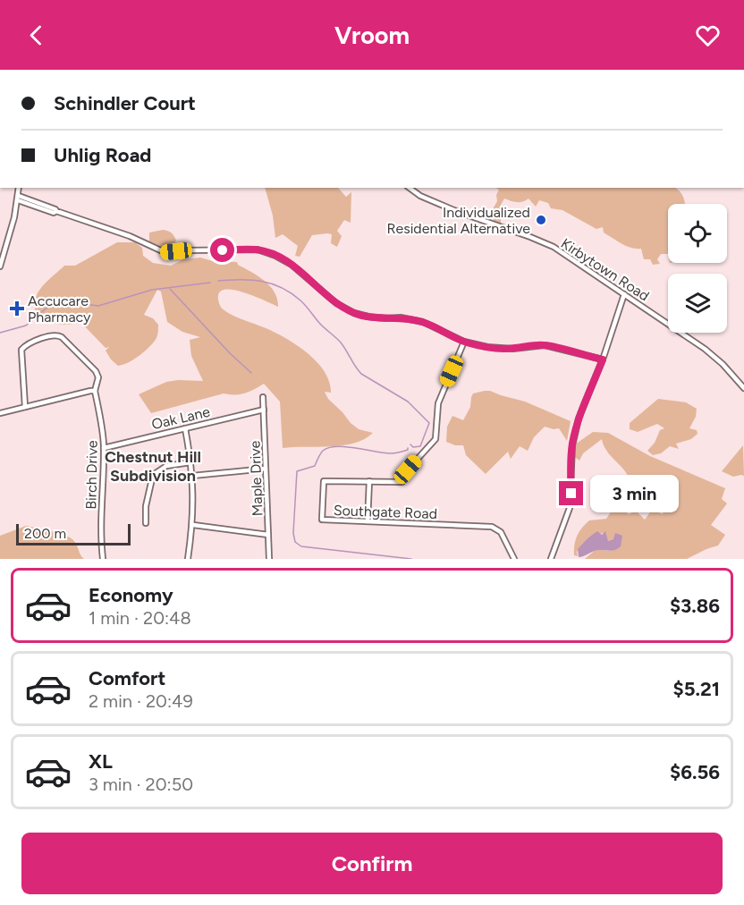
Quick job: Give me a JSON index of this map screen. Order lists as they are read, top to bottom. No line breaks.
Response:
{"streets":{"street":["Kirbytown Road","Oak Lane","Birch Drive","Maple Drive","Southgate Road"]},"crossings":[["Oak Lane","Birch Drive"],["Oak Lane","Maple Drive"]],"districts":["Chestnut Hill Subdivision"],"places":{"other":["Individualized Residential Alternative"],"health":["Accucare Pharmacy"]},"scale_bar":"200 m","page":{"header":"Vroom","banner":["Schindler Court","Uhlig Road"],"bubble":"3 min","scale":"200 m","list":[{"name":"Economy","note":"1 min · 20:48","value":"$3.86"},{"name":"Comfort","note":"2 min · 20:49","value":"$5.21"},{"name":"XL","note":"3 min · 20:50","value":"$6.56"}],"buttons":"Confirm"}}
